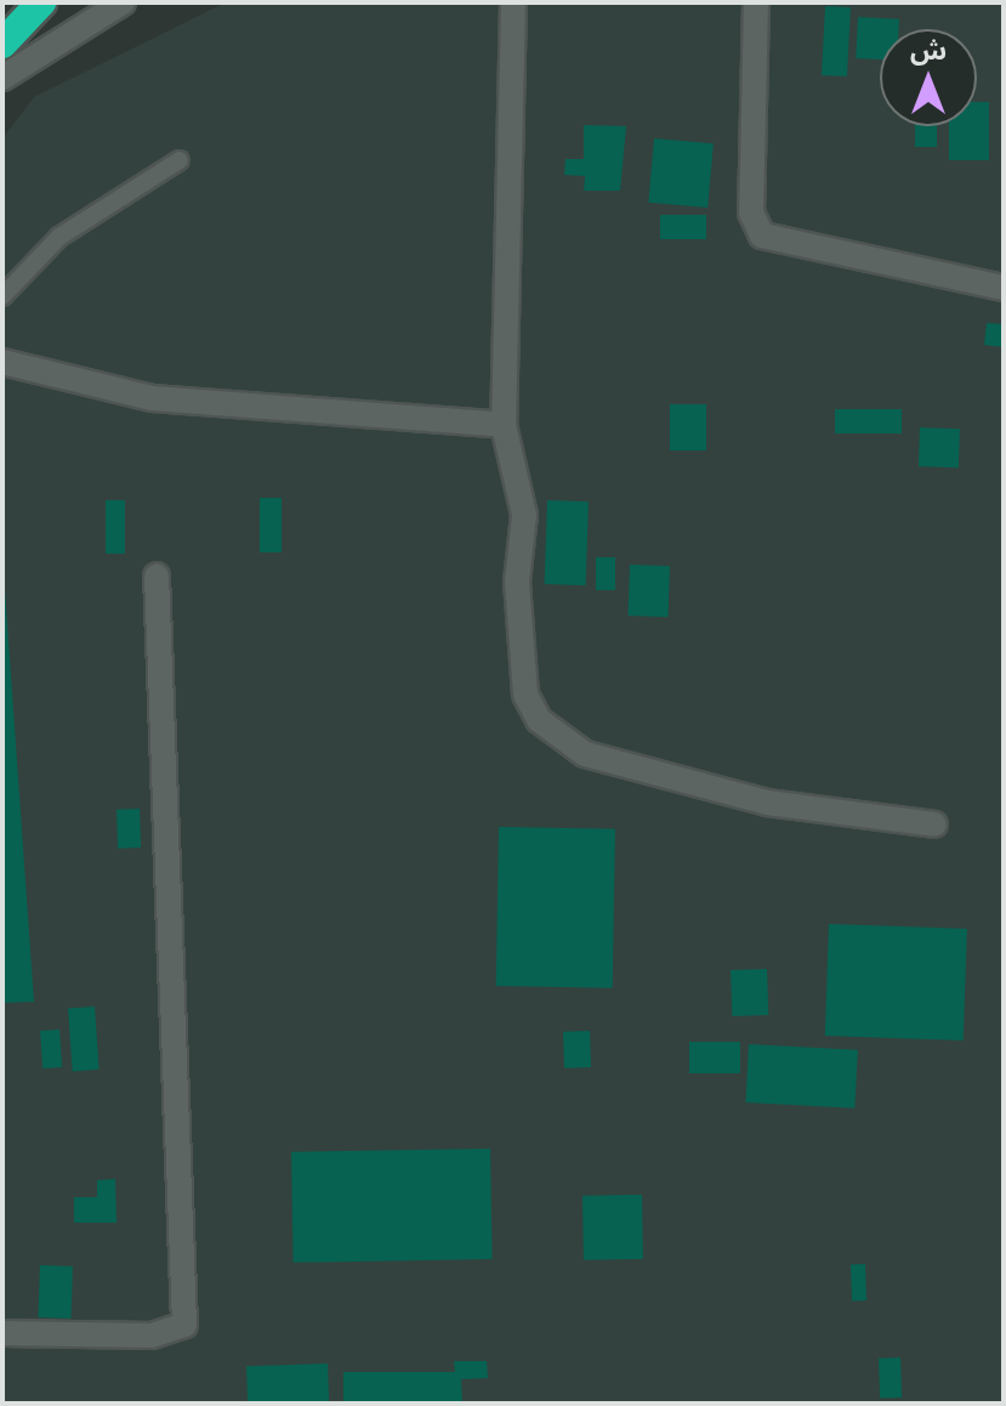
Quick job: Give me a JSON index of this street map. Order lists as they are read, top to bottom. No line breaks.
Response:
{"north":"top"}
